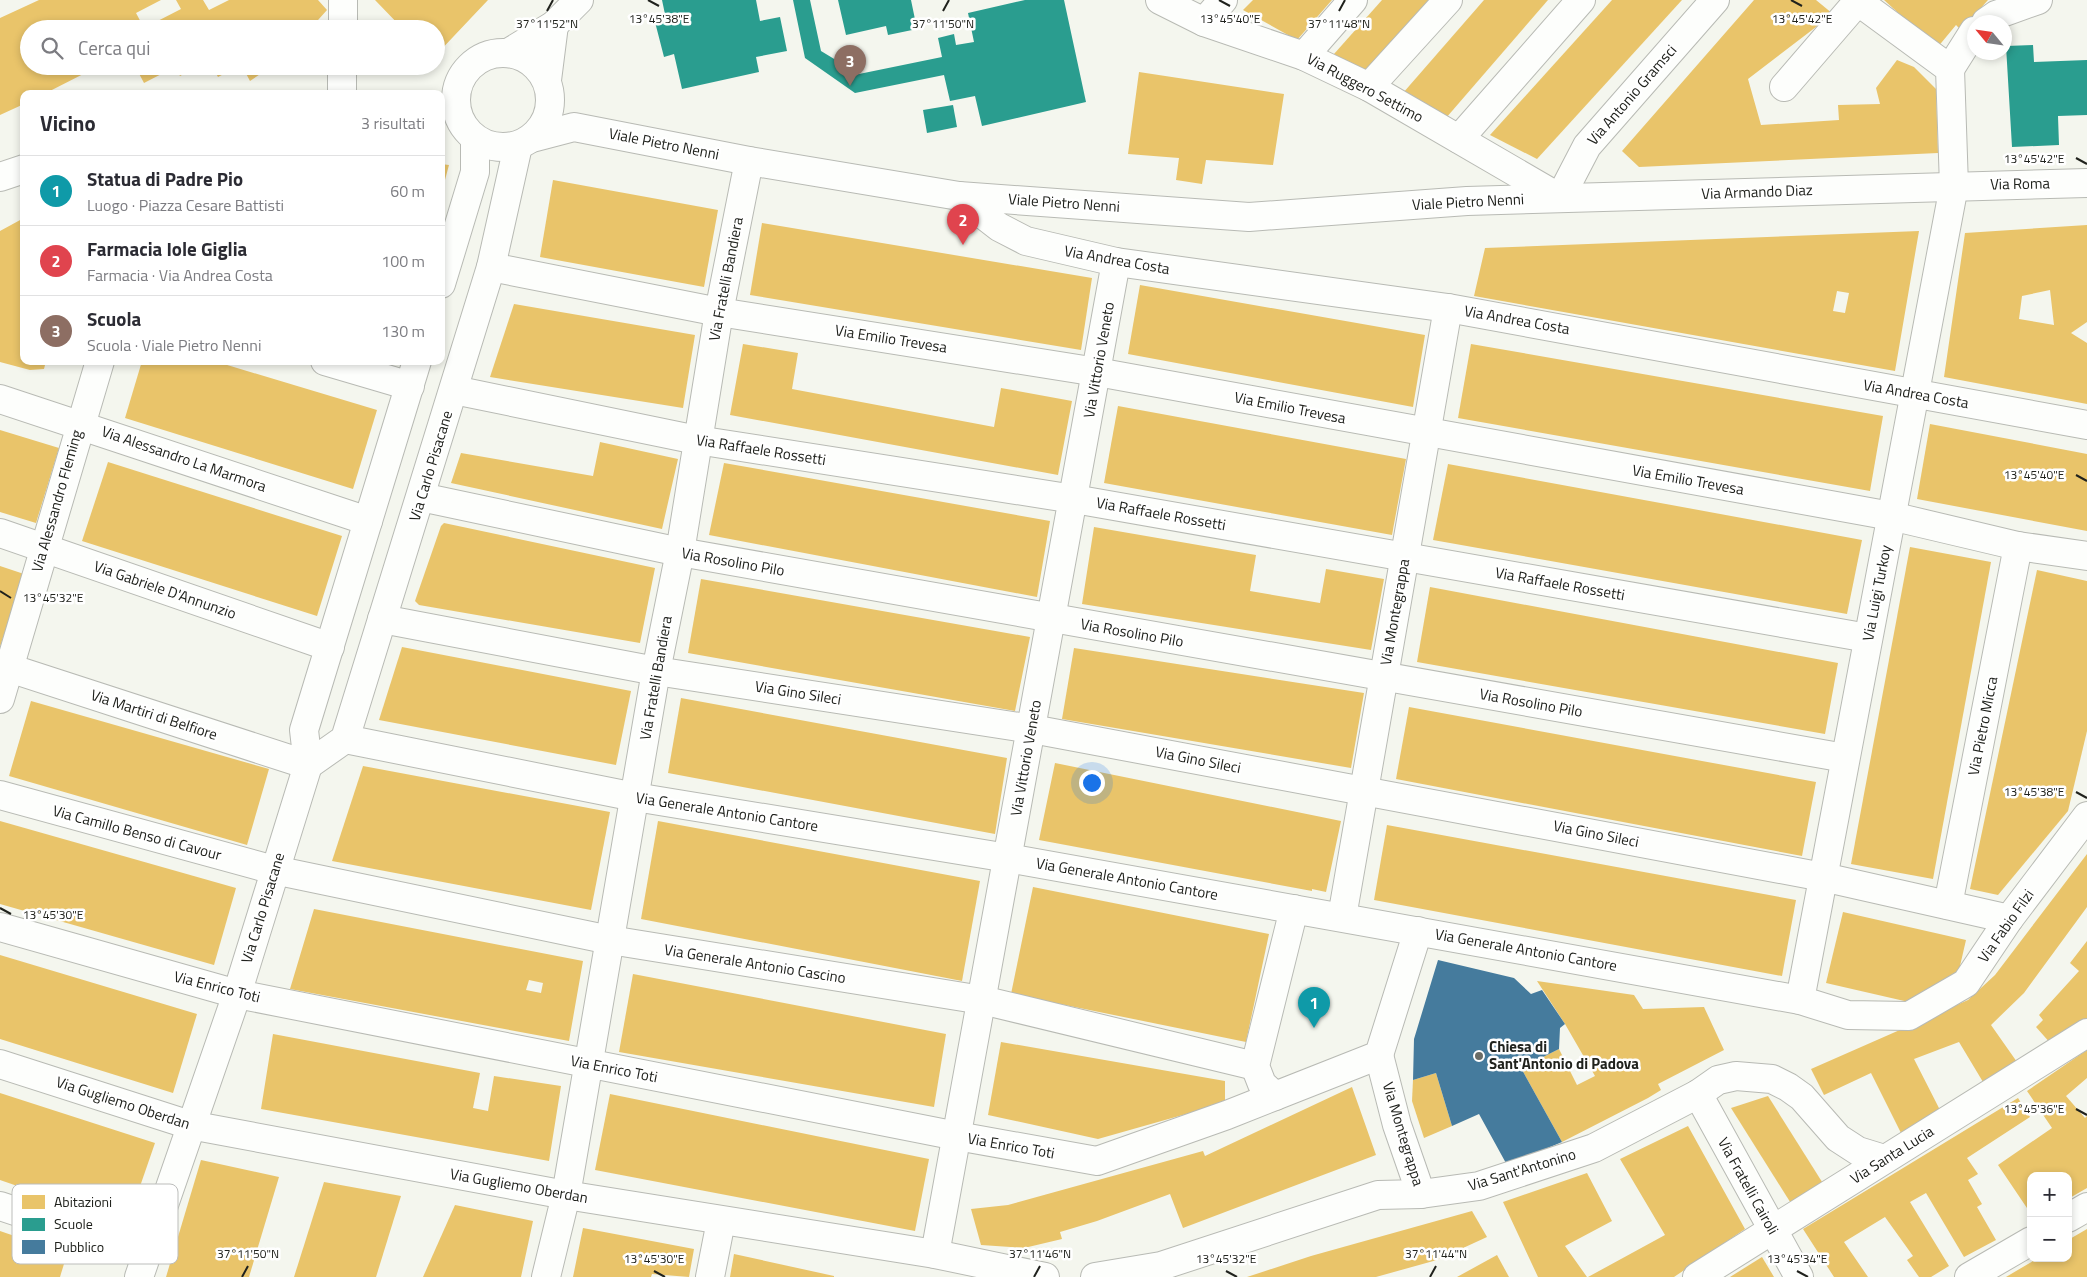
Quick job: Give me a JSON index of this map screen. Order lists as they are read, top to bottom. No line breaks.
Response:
{"streets":{"street":["Via Ruggero Settimo","Via Antonio Gramsci","Viale Pietro Nenni","Via Roma","Via Armando Diaz","Via Andrea Costa","Via Fratelli Bandiera","Via Emilio Trevesa","Via Vittorio Veneto","Via Raffaele Rossetti","Via Alessandro La Marmora","Via Carlo Pisacane","Via Alessandro Fleming","Via Rosolino Pilo","Via Gabriele D'Annunzio","Via Luigi Turkoy","Via Montegrappa","Via Gino Sileci","Via Martiri di Belfiore","Via Pietro Micca","Via Generale Antonio Cantore","Via Camillo Benso di Cavour","Via Fabio Filzi","Via Generale Antonio Cascino","Via Enrico Toti","Via Gugliemo Oberdan","Via Santa Lucia","Via Sant'Antonino","Via Fratelli Cairoli"]},"crossings":[["Via Ruggero Settimo","Via Antonio Gramsci"],["Via Ruggero Settimo","Viale Pietro Nenni"],["Via Ruggero Settimo","Via Armando Diaz"],["Via Antonio Gramsci","Viale Pietro Nenni"],["Via Antonio Gramsci","Via Armando Diaz"],["Viale Pietro Nenni","Via Armando Diaz"],["Viale Pietro Nenni","Via Andrea Costa"],["Viale Pietro Nenni","Via Fratelli Bandiera"],["Viale Pietro Nenni","Via Carlo Pisacane"],["Via Roma","Via Armando Diaz"],["Via Roma","Via Luigi Turkoy"],["Via Armando Diaz","Via Luigi Turkoy"],["Via Andrea Costa","Via Vittorio Veneto"],["Via Andrea Costa","Via Luigi Turkoy"],["Via Andrea Costa","Via Montegrappa"],["Via Fratelli Bandiera","Via Emilio Trevesa"],["Via Fratelli Bandiera","Via Raffaele Rossetti"],["Via Fratelli Bandiera","Via Rosolino Pilo"],["Via Fratelli Bandiera","Via Gino Sileci"],["Via Fratelli Bandiera","Via Generale Antonio Cantore"],["Via Fratelli Bandiera","Via Generale Antonio Cascino"],["Via Fratelli Bandiera","Via Enrico Toti"],["Via Fratelli Bandiera","Via Gugliemo Oberdan"],["Via Emilio Trevesa","Via Vittorio Veneto"],["Via Emilio Trevesa","Via Carlo Pisacane"],["Via Emilio Trevesa","Via Luigi Turkoy"],["Via Emilio Trevesa","Via Montegrappa"],["Via Emilio Trevesa","Via Pietro Micca"],["Via Vittorio Veneto","Via Raffaele Rossetti"],["Via Vittorio Veneto","Via Rosolino Pilo"],["Via Vittorio Veneto","Via Gino Sileci"],["Via Vittorio Veneto","Via Generale Antonio Cantore"],["Via Vittorio Veneto","Via Generale Antonio Cascino"],["Via Vittorio Veneto","Via Enrico Toti"],["Via Vittorio Veneto","Via Gugliemo Oberdan"],["Via Raffaele Rossetti","Via Carlo Pisacane"],["Via Raffaele Rossetti","Via Luigi Turkoy"],["Via Raffaele Rossetti","Via Montegrappa"],["Via Alessandro La Marmora","Via Carlo Pisacane"],["Via Alessandro La Marmora","Via Alessandro Fleming"],["Via Carlo Pisacane","Via Rosolino Pilo"],["Via Carlo Pisacane","Via Gabriele D'Annunzio"],["Via Carlo Pisacane","Via Gino Sileci"],["Via Carlo Pisacane","Via Martiri di Belfiore"],["Via Carlo Pisacane","Via Generale Antonio Cantore"],["Via Carlo Pisacane","Via Camillo Benso di Cavour"],["Via Carlo Pisacane","Via Generale Antonio Cascino"],["Via Carlo Pisacane","Via Enrico Toti"],["Via Carlo Pisacane","Via Gugliemo Oberdan"],["Via Alessandro Fleming","Via Gabriele D'Annunzio"],["Via Alessandro Fleming","Via Martiri di Belfiore"],["Via Rosolino Pilo","Via Luigi Turkoy"],["Via Rosolino Pilo","Via Montegrappa"],["Via Luigi Turkoy","Via Gino Sileci"],["Via Luigi Turkoy","Via Generale Antonio Cantore"],["Via Montegrappa","Via Gino Sileci"],["Via Montegrappa","Via Generale Antonio Cantore"],["Via Montegrappa","Via Enrico Toti"],["Via Montegrappa","Via Sant'Antonino"],["Via Gino Sileci","Via Pietro Micca"],["Via Gino Sileci","Via Fabio Filzi"],["Via Generale Antonio Cantore","Via Fabio Filzi"],["Via Camillo Benso di Cavour","Via Generale Antonio Cascino"],["Via Santa Lucia","Via Sant'Antonino"],["Via Santa Lucia","Via Fratelli Cairoli"],["Via Sant'Antonino","Via Fratelli Cairoli"]],"places":["Chiesa di Sant'Antonio di Padova"],"legend":["Abitazioni","Scuole","Pubblico"],"north":"top left","page":{"search":"Cerca qui","pins":["3","2","1"],"heading":["Vicino","3 risultati"],"list":[{"mark":"1","name":"Statua di Padre Pio","note":"Luogo · Piazza Cesare Battisti","value":"60 m"},{"mark":"2","name":"Farmacia Iole Giglia","note":"Farmacia · Via Andrea Costa","value":"100 m"},{"mark":"3","name":"Scuola","note":"Scuola · Viale Pietro Nenni","value":"130 m"}],"map_buttons":["+","−"]},"coordinates":["13°45'38\"E","13°45'42\"E","13°45'40\"E","37°11'52\"N","37°11'50\"N","37°11'48\"N","13°45'32\"E","13°45'30\"E","13°45'36\"E","37°11'46\"N","37°11'44\"N","13°45'34\"E"]}
